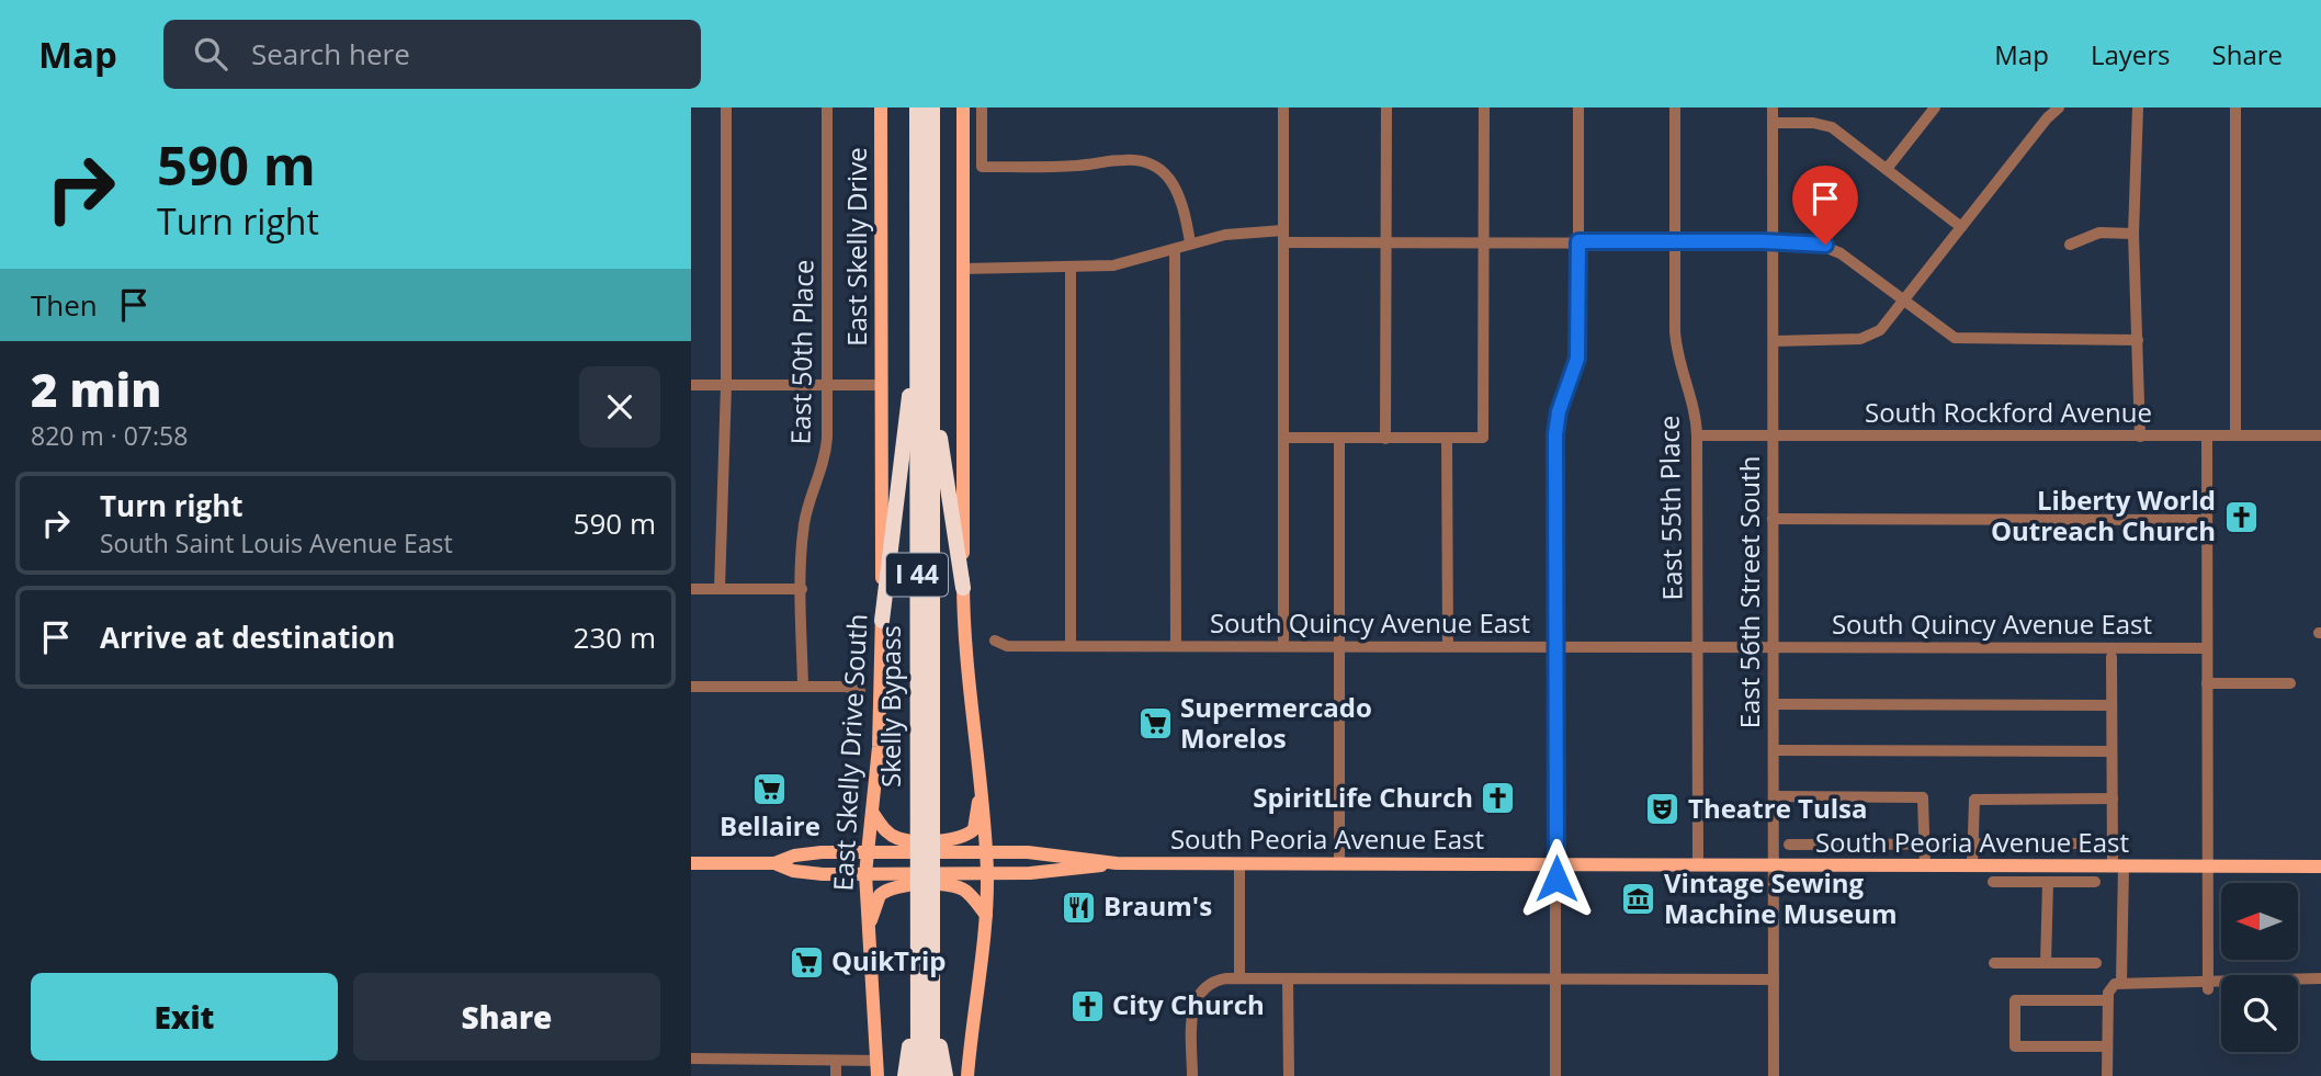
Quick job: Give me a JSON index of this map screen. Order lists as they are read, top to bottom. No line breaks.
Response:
{"streets":{"highway":["I 44","Skelly Bypass"],"main road":["East Skelly Drive","East Skelly Drive South","South Peoria Avenue East"],"street":["East 50th Place","South Rockford Avenue","East 55th Place","East 56th Street South","South Quincy Avenue East"]},"crossings":[["East Skelly Drive","East Skelly Drive South"],["South Rockford Avenue","East 55th Place"],["South Rockford Avenue","East 56th Street South"],["East 55th Place","South Quincy Avenue East"],["East 55th Place","South Peoria Avenue East"],["East 56th Street South","South Quincy Avenue East"],["East 56th Street South","South Peoria Avenue East"],["East Skelly Drive South","South Peoria Avenue East"]],"places":{"church":["Liberty World Outreach Church","SpiritLife Church","City Church"],"supermarket":["Supermercado Morelos","Bellaire","QuikTrip"],"theatre":["Theatre Tulsa"],"museum":["Vintage Sewing Machine Museum"],"restaurant":["Braum's"]},"north":"left","page":{"header":"Map","search":"Search here","nav":["Map","Layers","Share"],"turn":["590 m","Turn right"],"then":"Then","heading":["2 min","820 m · 07:58"],"list":[{"name":"Turn right","note":"South Saint Louis Avenue East","value":"590 m"},{"name":"Arrive at destination","value":"230 m"}],"buttons":["Exit","Share"]}}
